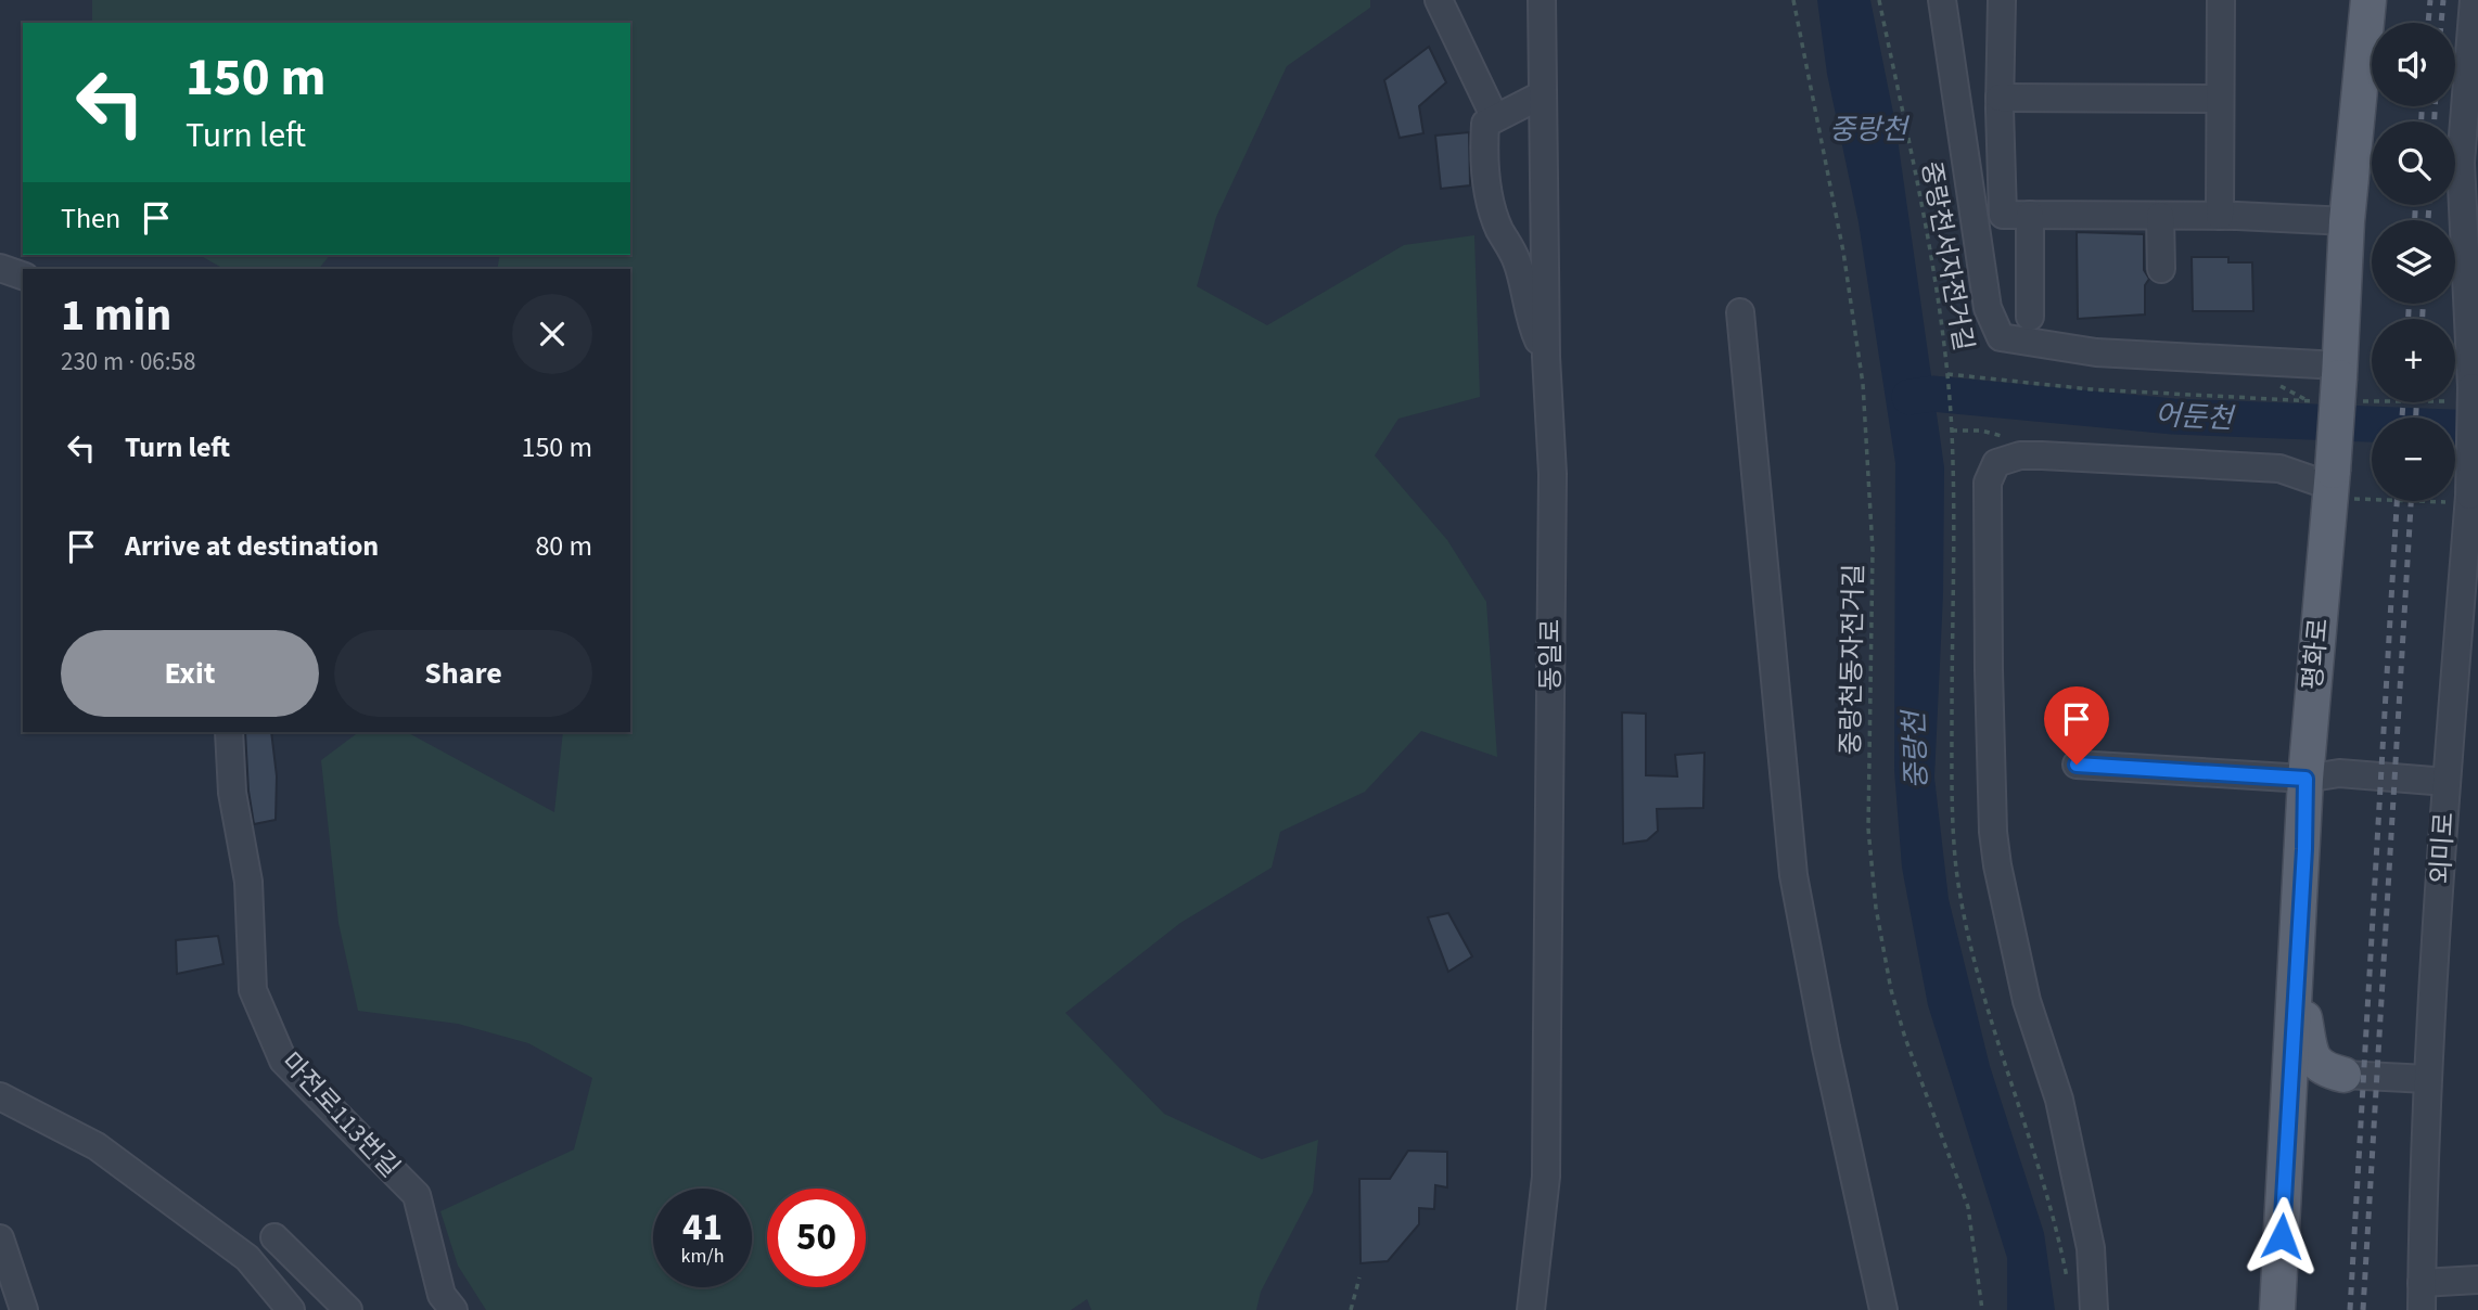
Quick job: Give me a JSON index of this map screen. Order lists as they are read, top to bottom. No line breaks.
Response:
{"streets":{"main road":["평화로"],"street":["동일로","외미로","마전로113번길"],"path":["중랑천서자전거길","중랑천동자전거길"]},"water":["중랑천","어둔천"],"page":{"map_buttons":["+","−"],"turn":["150 m","Turn left"],"then":"Then","heading":["1 min","230 m · 06:58"],"list":[{"name":"Turn left","value":"150 m"},{"name":"Arrive at destination","value":"80 m"}],"buttons":["Exit","Share"],"speed":"41 km/h","limit":"50"}}
